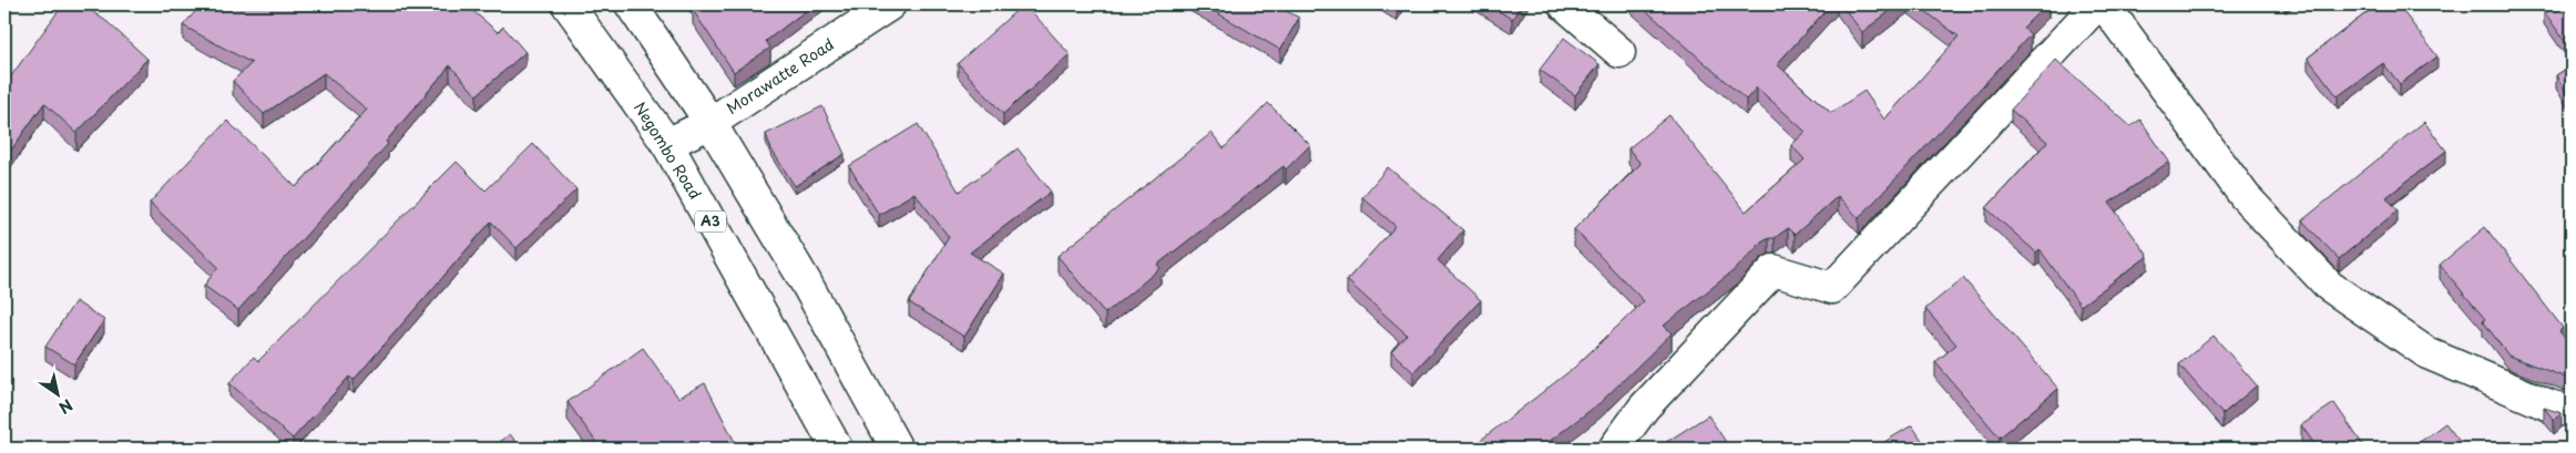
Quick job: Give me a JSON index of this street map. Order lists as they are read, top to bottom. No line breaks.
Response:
{"streets":{"main road":["Morawatte Road","Negombo Road","A3"]},"crossings":[["Morawatte Road","Negombo Road"]],"north":"bottom right"}
